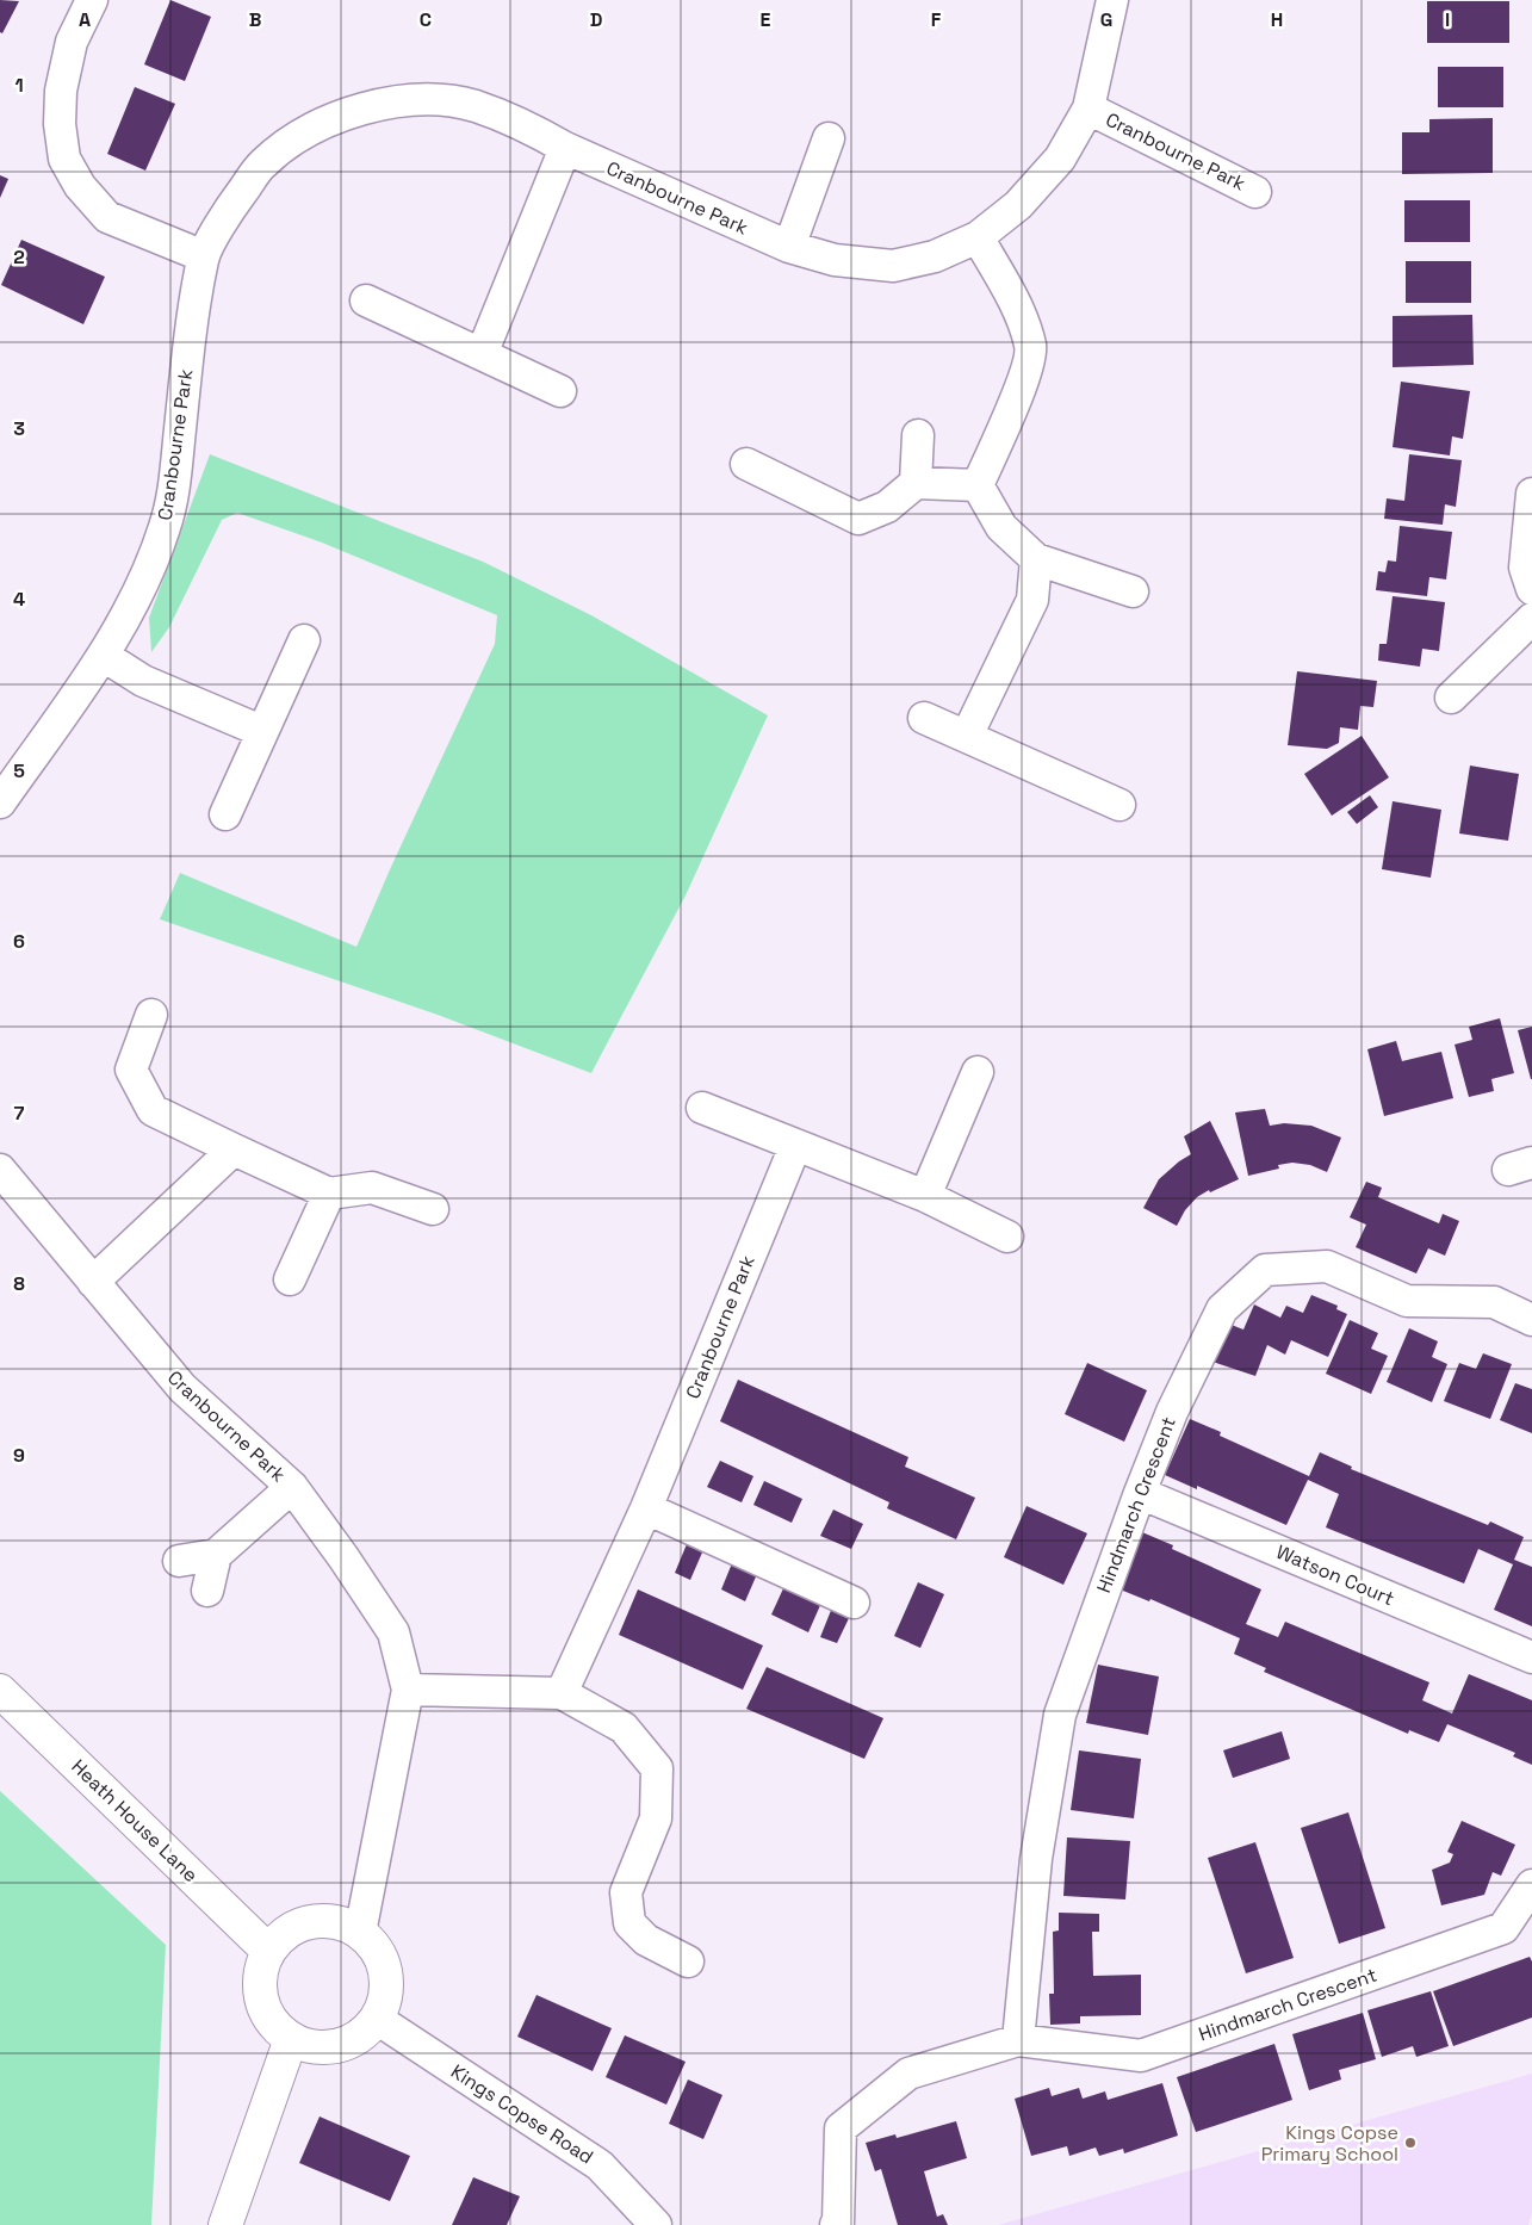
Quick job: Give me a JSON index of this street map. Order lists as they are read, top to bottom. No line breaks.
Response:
{"streets":{"street":["Cranbourne Park","Hindmarch Crescent","Watson Court","Heath House Lane","Kings Copse Road"]},"crossings":[["Cranbourne Park","Heath House Lane"],["Cranbourne Park","Kings Copse Road"],["Hindmarch Crescent","Watson Court"],["Heath House Lane","Kings Copse Road"]],"places":["Kings Copse Primary School"],"grid":{"columns":["A","B","C","D","E","F","G","H","I"],"rows":["1","2","3","4","5","6","7","8","9"]}}
